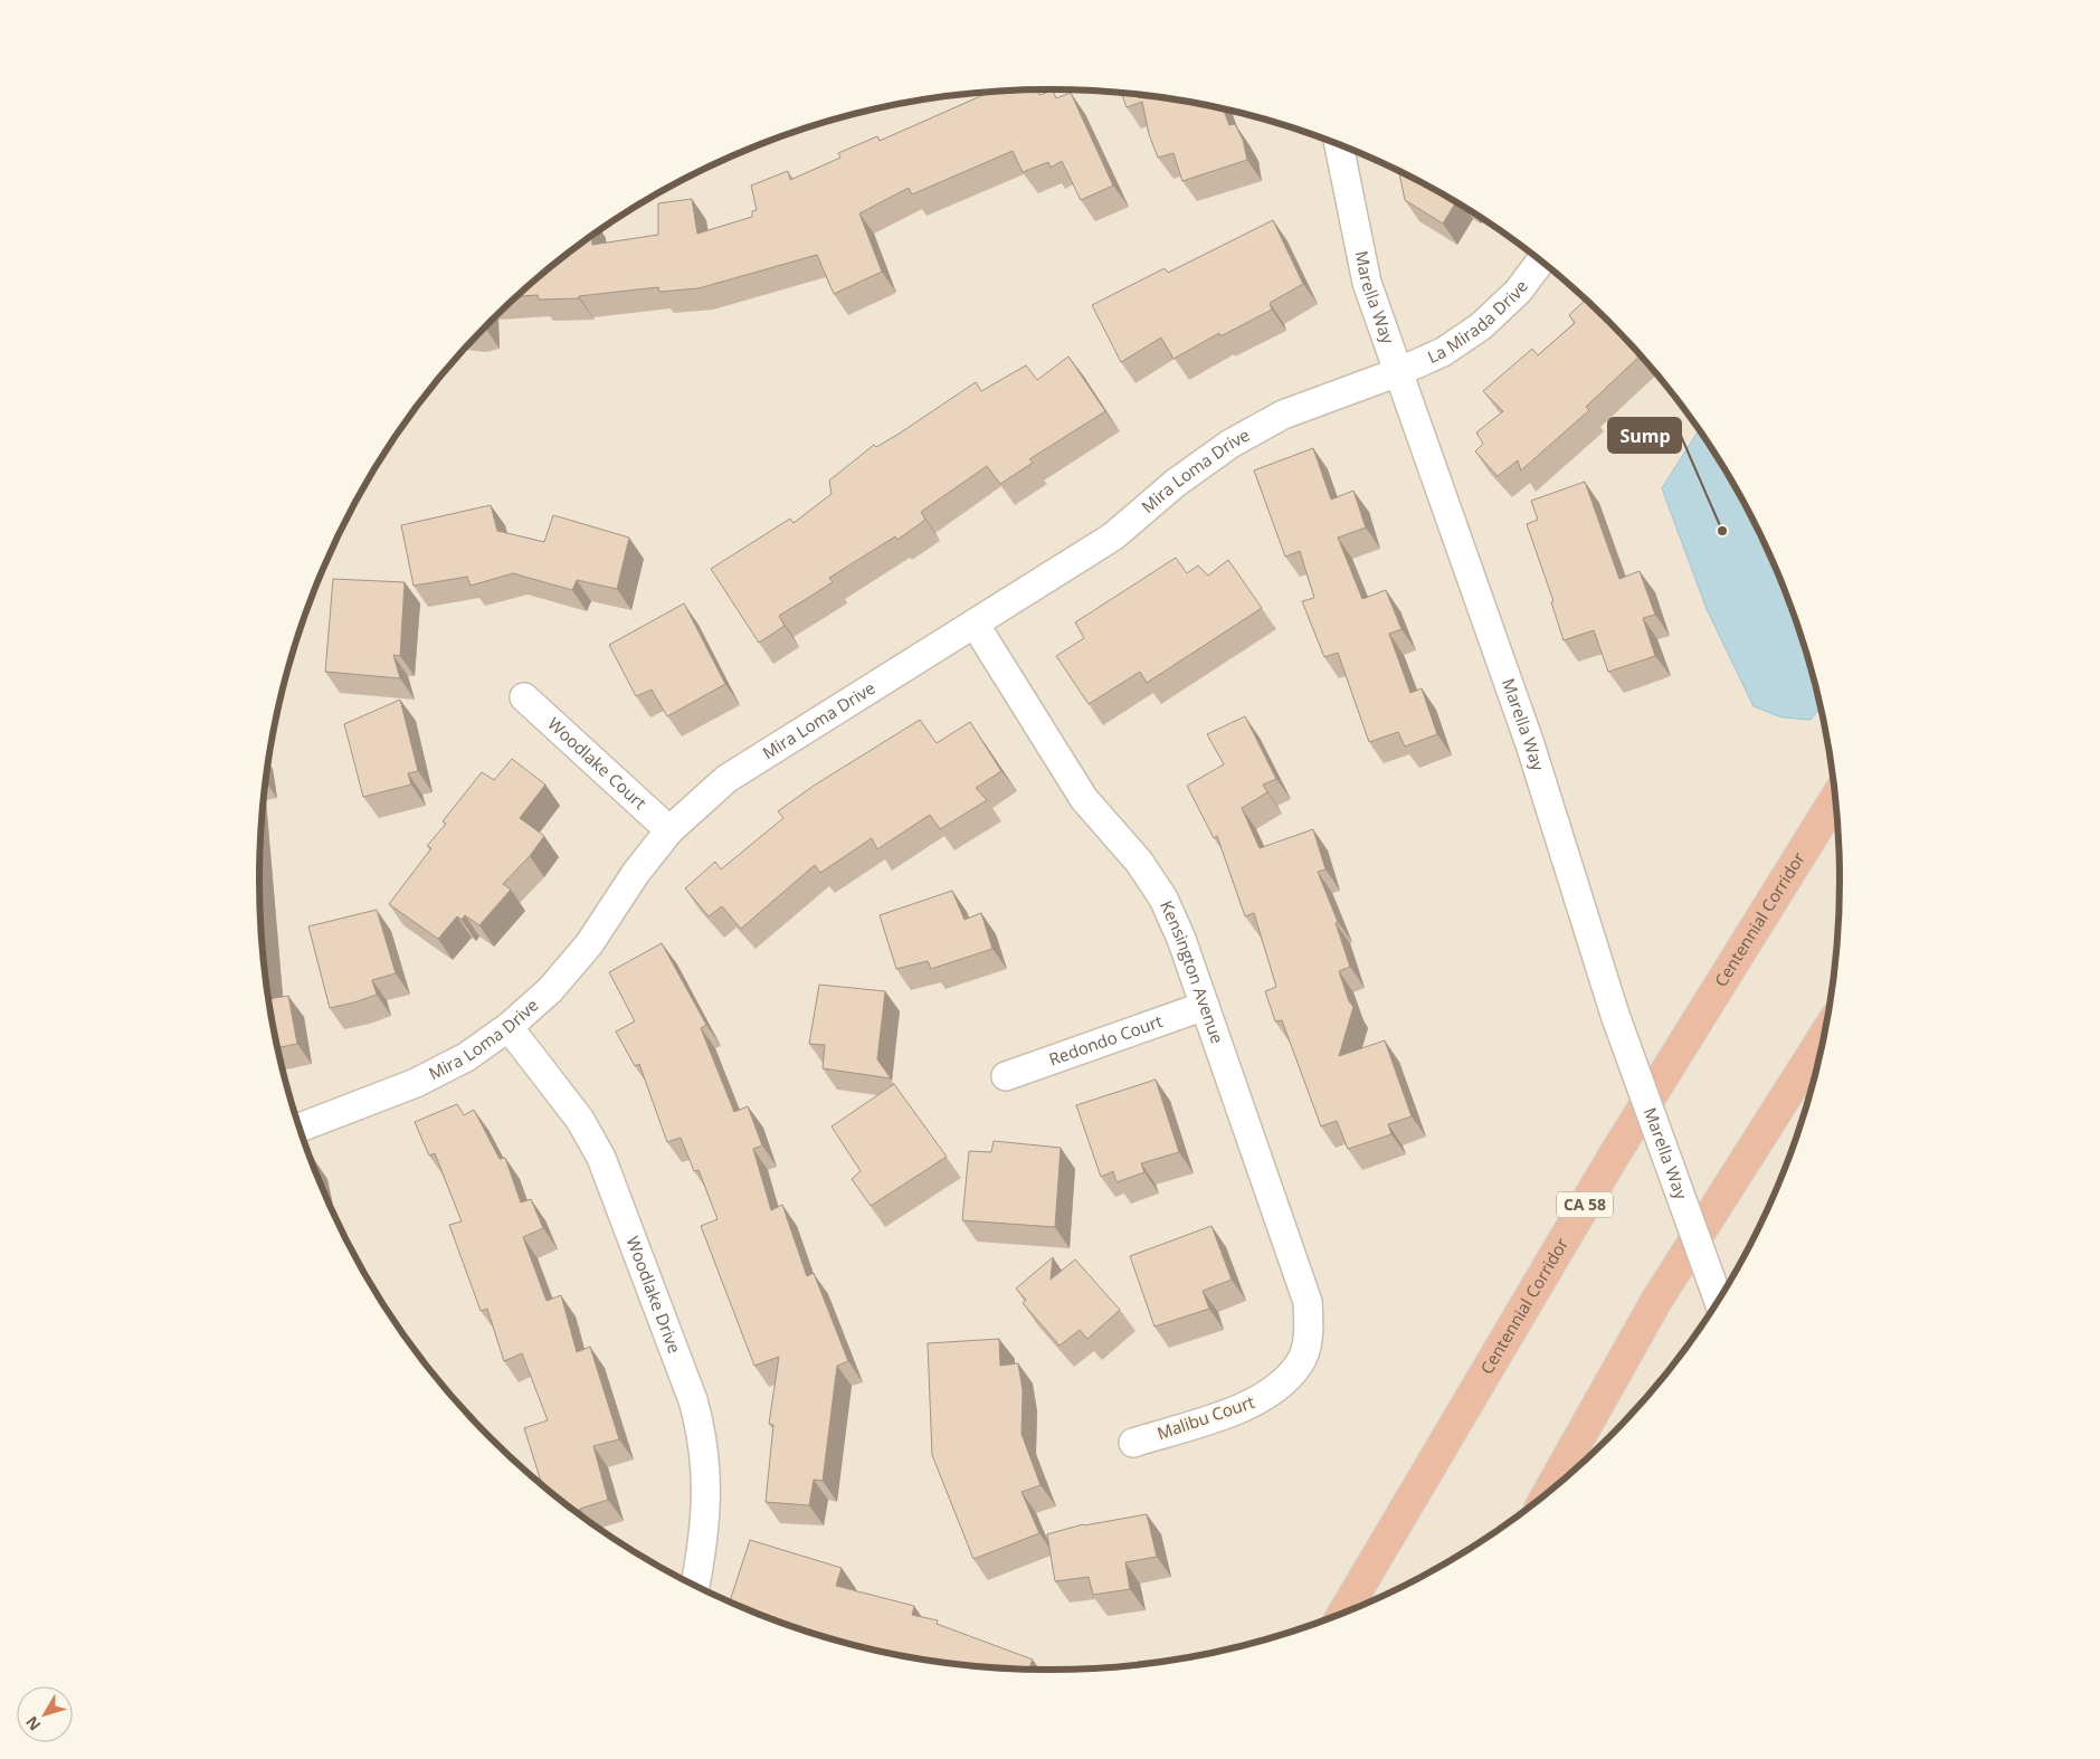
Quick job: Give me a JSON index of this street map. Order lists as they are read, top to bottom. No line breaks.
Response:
{"streets":{"highway":["Centennial Corridor","CA 58"],"street":["Marella Way","La Mirada Drive","Mira Loma Drive","Woodlake Court","Kensington Avenue","Redondo Court","Woodlake Drive","Malibu Court"]},"crossings":[["Marella Way","La Mirada Drive"],["Marella Way","Mira Loma Drive"],["La Mirada Drive","Mira Loma Drive"],["Mira Loma Drive","Woodlake Court"],["Mira Loma Drive","Kensington Avenue"],["Mira Loma Drive","Woodlake Drive"],["Kensington Avenue","Redondo Court"],["Kensington Avenue","Malibu Court"]],"places":["Sump"],"north":"bottom left"}
